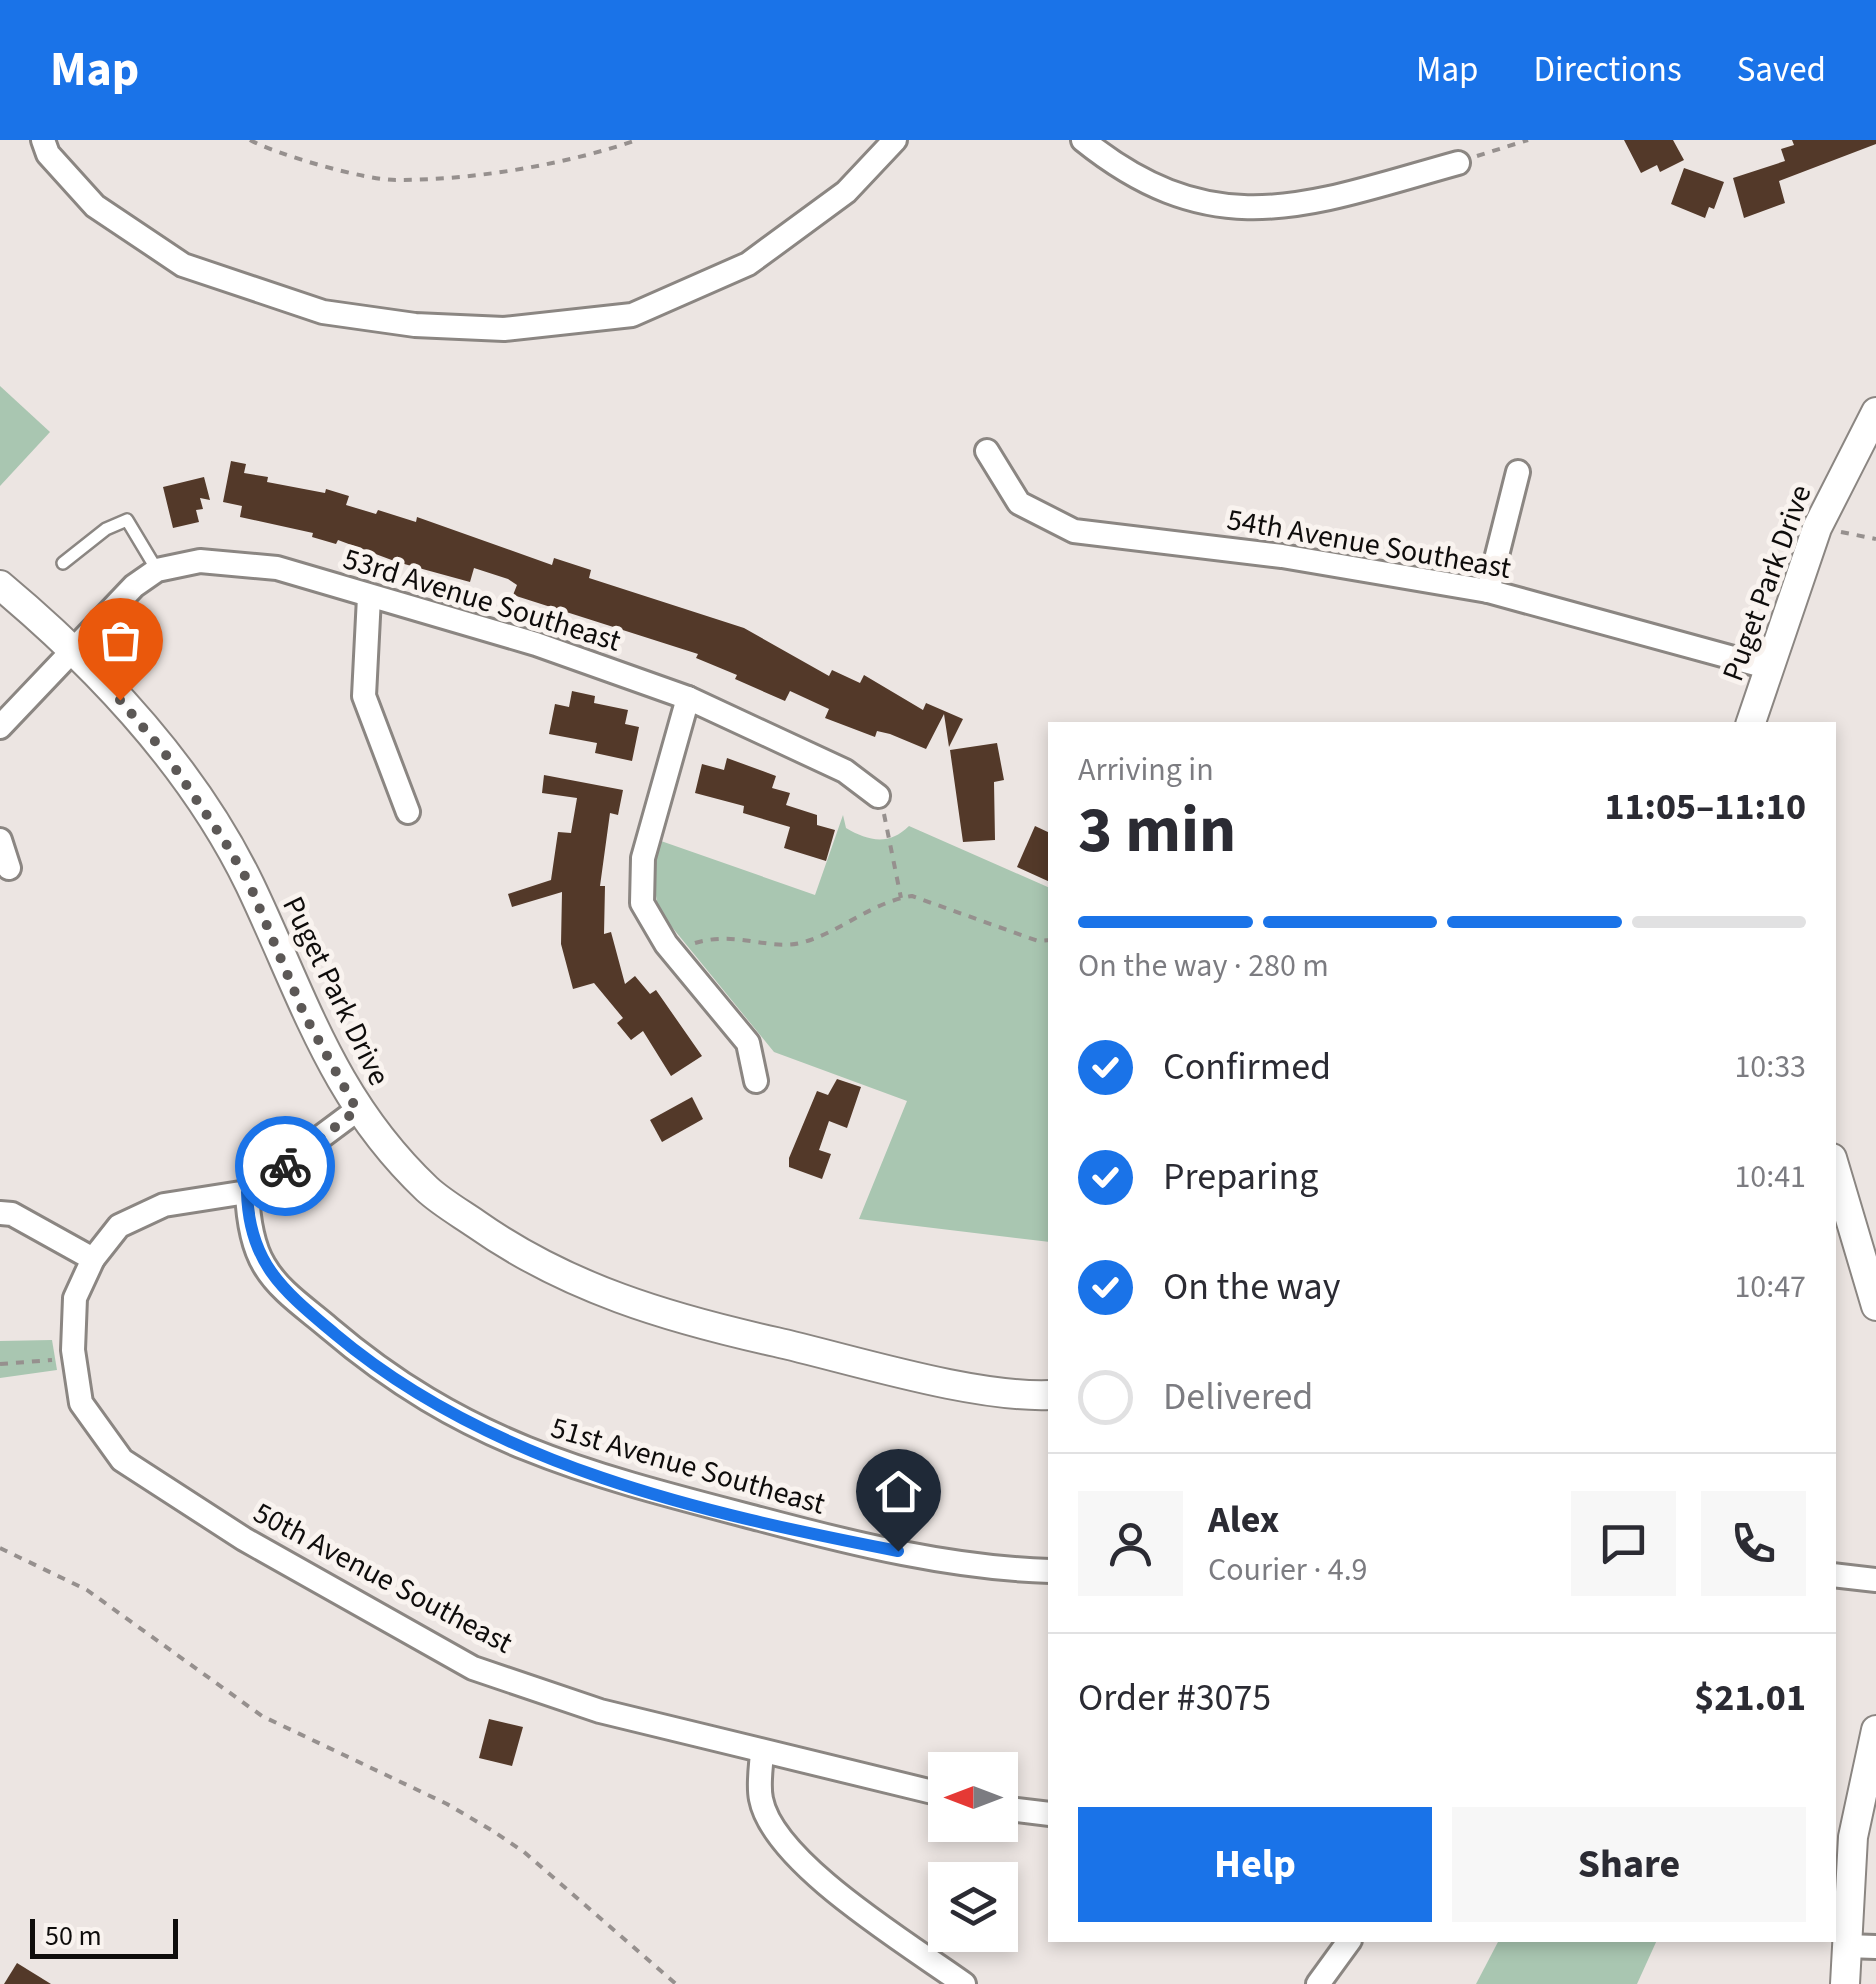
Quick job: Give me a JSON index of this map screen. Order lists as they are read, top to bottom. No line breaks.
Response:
{"streets":{"street":["54th Avenue Southeast","Puget Park Drive","53rd Avenue Southeast","51st Avenue Southeast","50th Avenue Southeast"]},"crossings":[["54th Avenue Southeast","Puget Park Drive"],["Puget Park Drive","53rd Avenue Southeast"]],"scale_bar":"50 m","north":"left","page":{"header":"Map","nav":["Map","Directions","Saved"],"heading":["3 min","Arriving in","11:05–11:10"],"panel":["Alex","Courier · 4.9","Order #3075","$21.01"],"bar":"On the way · 280 m","list":[["Confirmed","10:33"],["Preparing","10:41"],["On the way","10:47"],"Delivered"],"buttons":["Help","Share"],"scale":"50 m"}}
